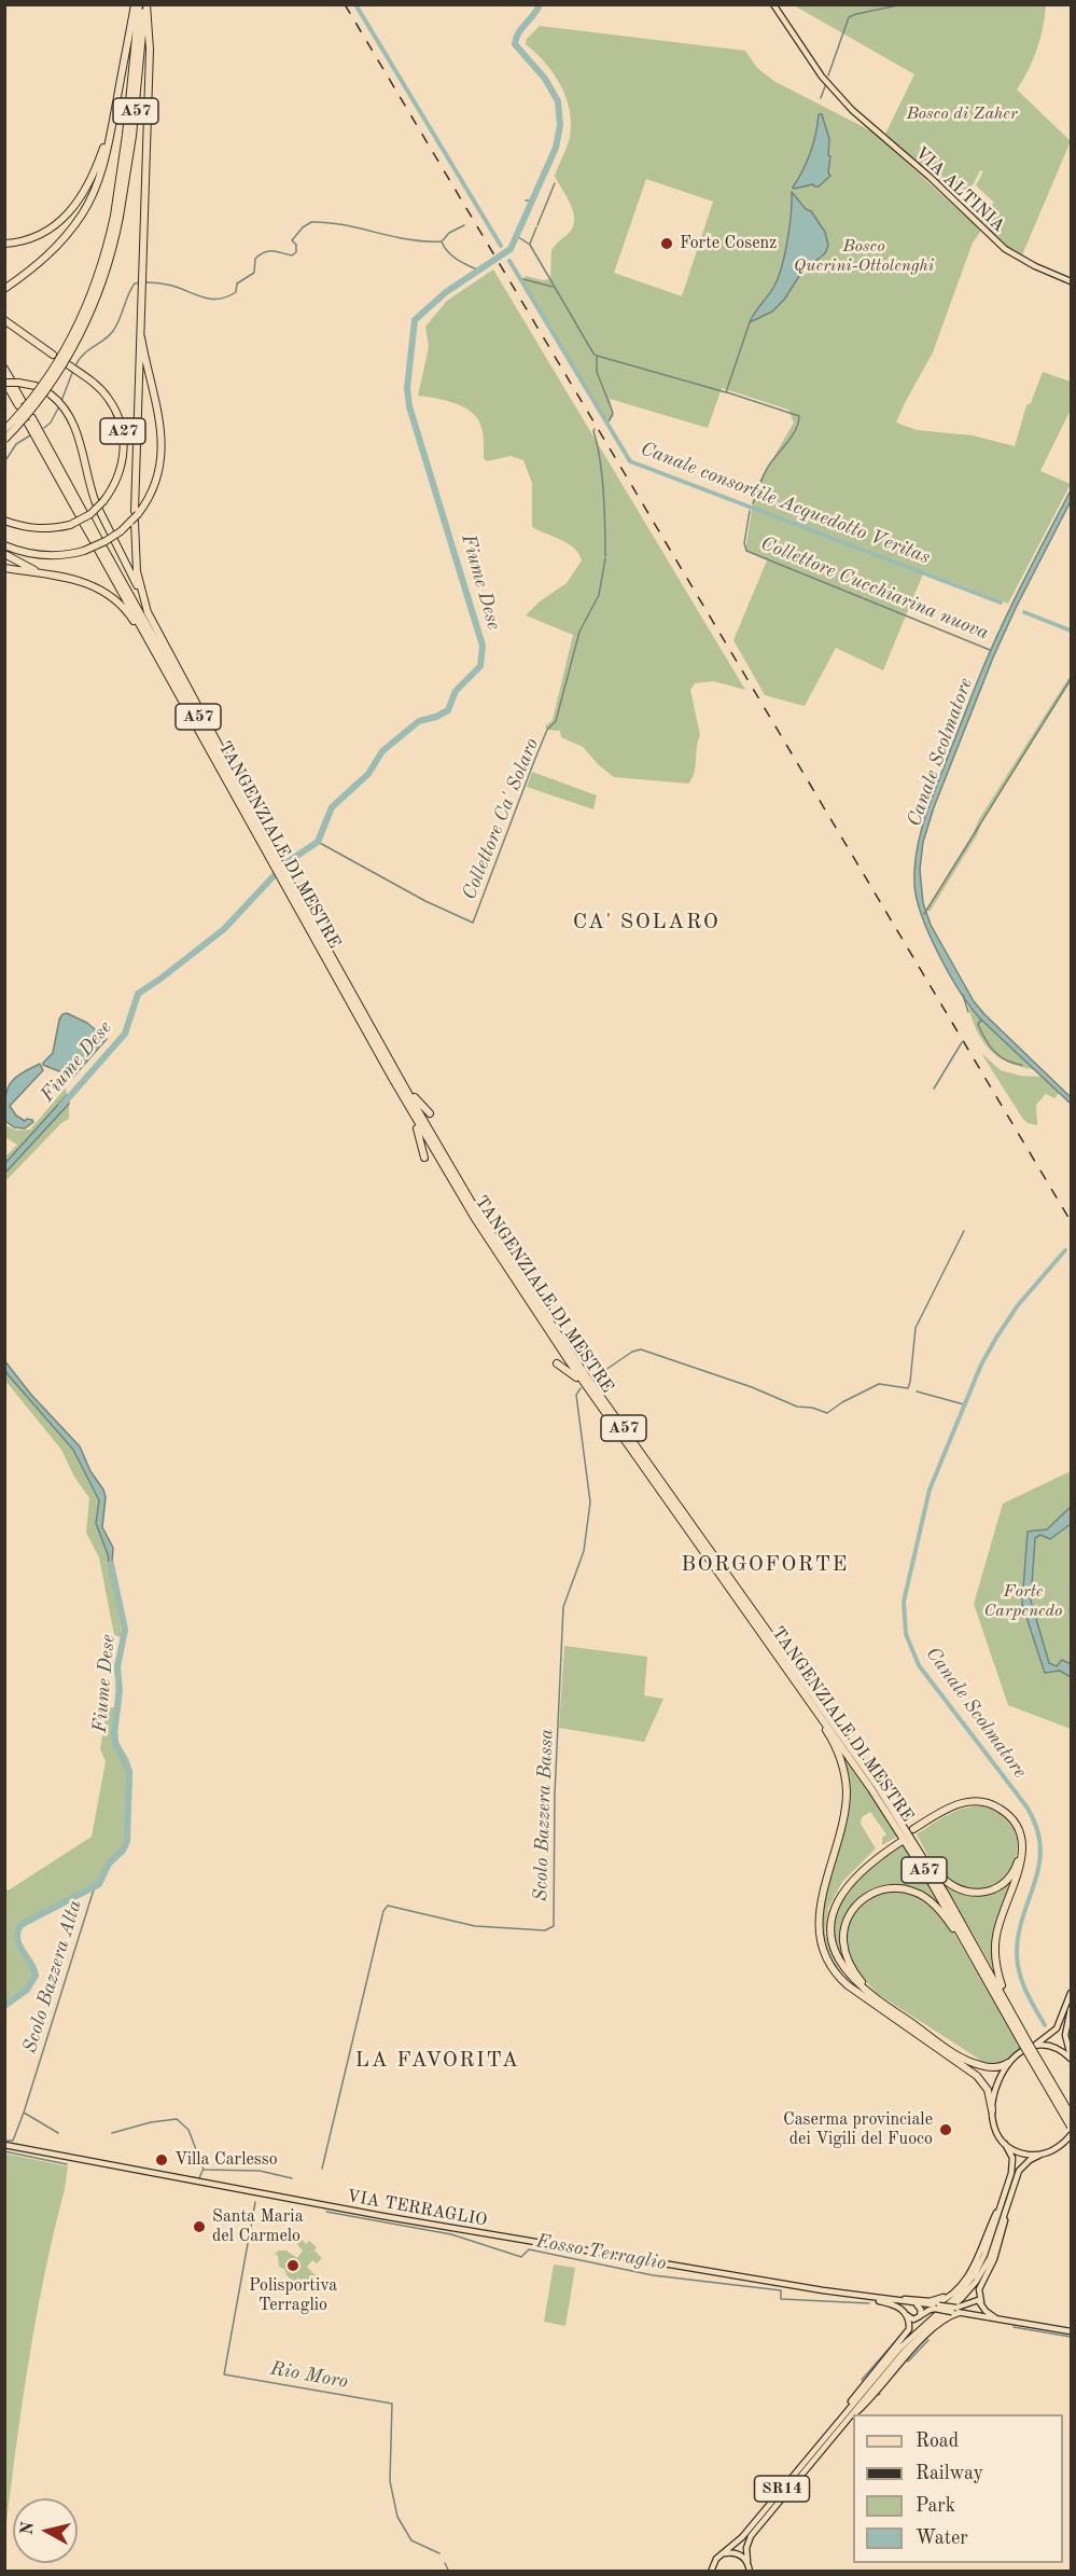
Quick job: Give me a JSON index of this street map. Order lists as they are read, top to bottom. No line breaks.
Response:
{"streets":{"highway":["A57","A27","TANGENZIALE DI MESTRE"],"main road":["VIA ALTINIA","VIA TERRAGLIO","SR14"]},"crossings":[["A57","TANGENZIALE DI MESTRE"],["A57","SR14"],["VIA TERRAGLIO","SR14"]],"districts":["CA' SOLARO","BORGOFORTE","LA FAVORITA"],"water":["Canale consortile Acquedotto Veritas","Fiume Dese","Collettore Cucchiarina nuova","Canale Scolmatore","Collettore Ca' Solaro","Scolo Bazzera Bassa","Scolo Bazzera Alta","Fosso Terraglio","Rio Moro"],"parks":["Bosco di Zaher","Bosco Querini-Ottolenghi","Forte Carpenedo"],"places":["Forte Cosenz","Caserma provinciale dei Vigili del Fuoco","Villa Carlesso","Santa Maria del Carmelo","Polisportiva Terraglio"],"legend":["Road","Railway","Park","Water"],"north":"left"}
